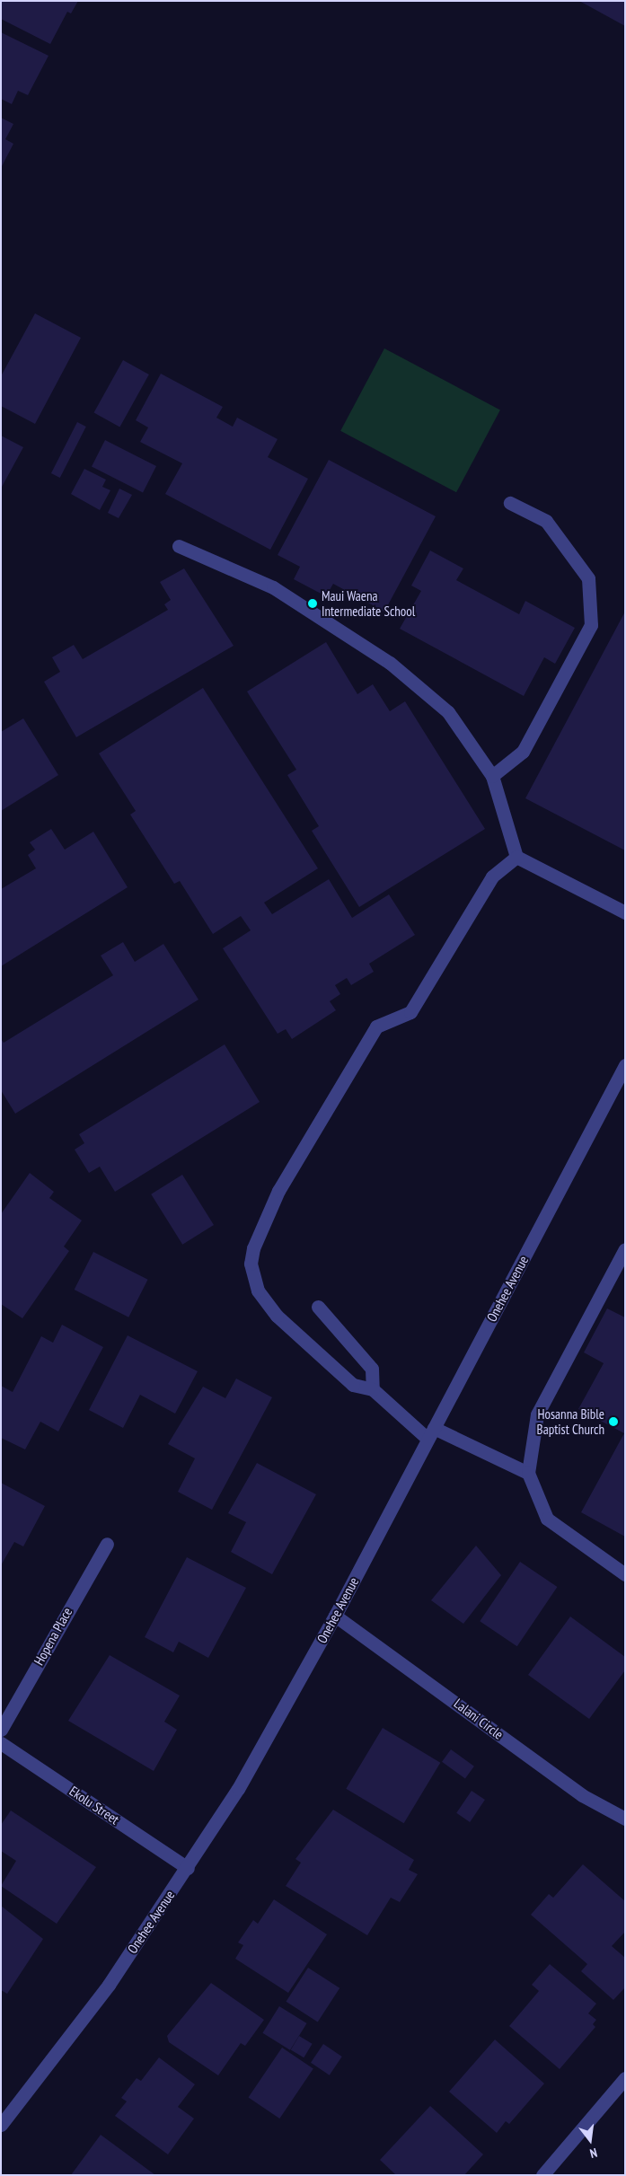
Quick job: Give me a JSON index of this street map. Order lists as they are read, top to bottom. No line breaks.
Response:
{"streets":{"street":["Onehee Avenue","Hopena Place","Lalani Circle","Ekolu Street"]},"crossings":[["Onehee Avenue","Lalani Circle"],["Onehee Avenue","Ekolu Street"]],"places":["Maui Waena Intermediate School","Hosanna Bible Baptist Church"],"north":"bottom"}
